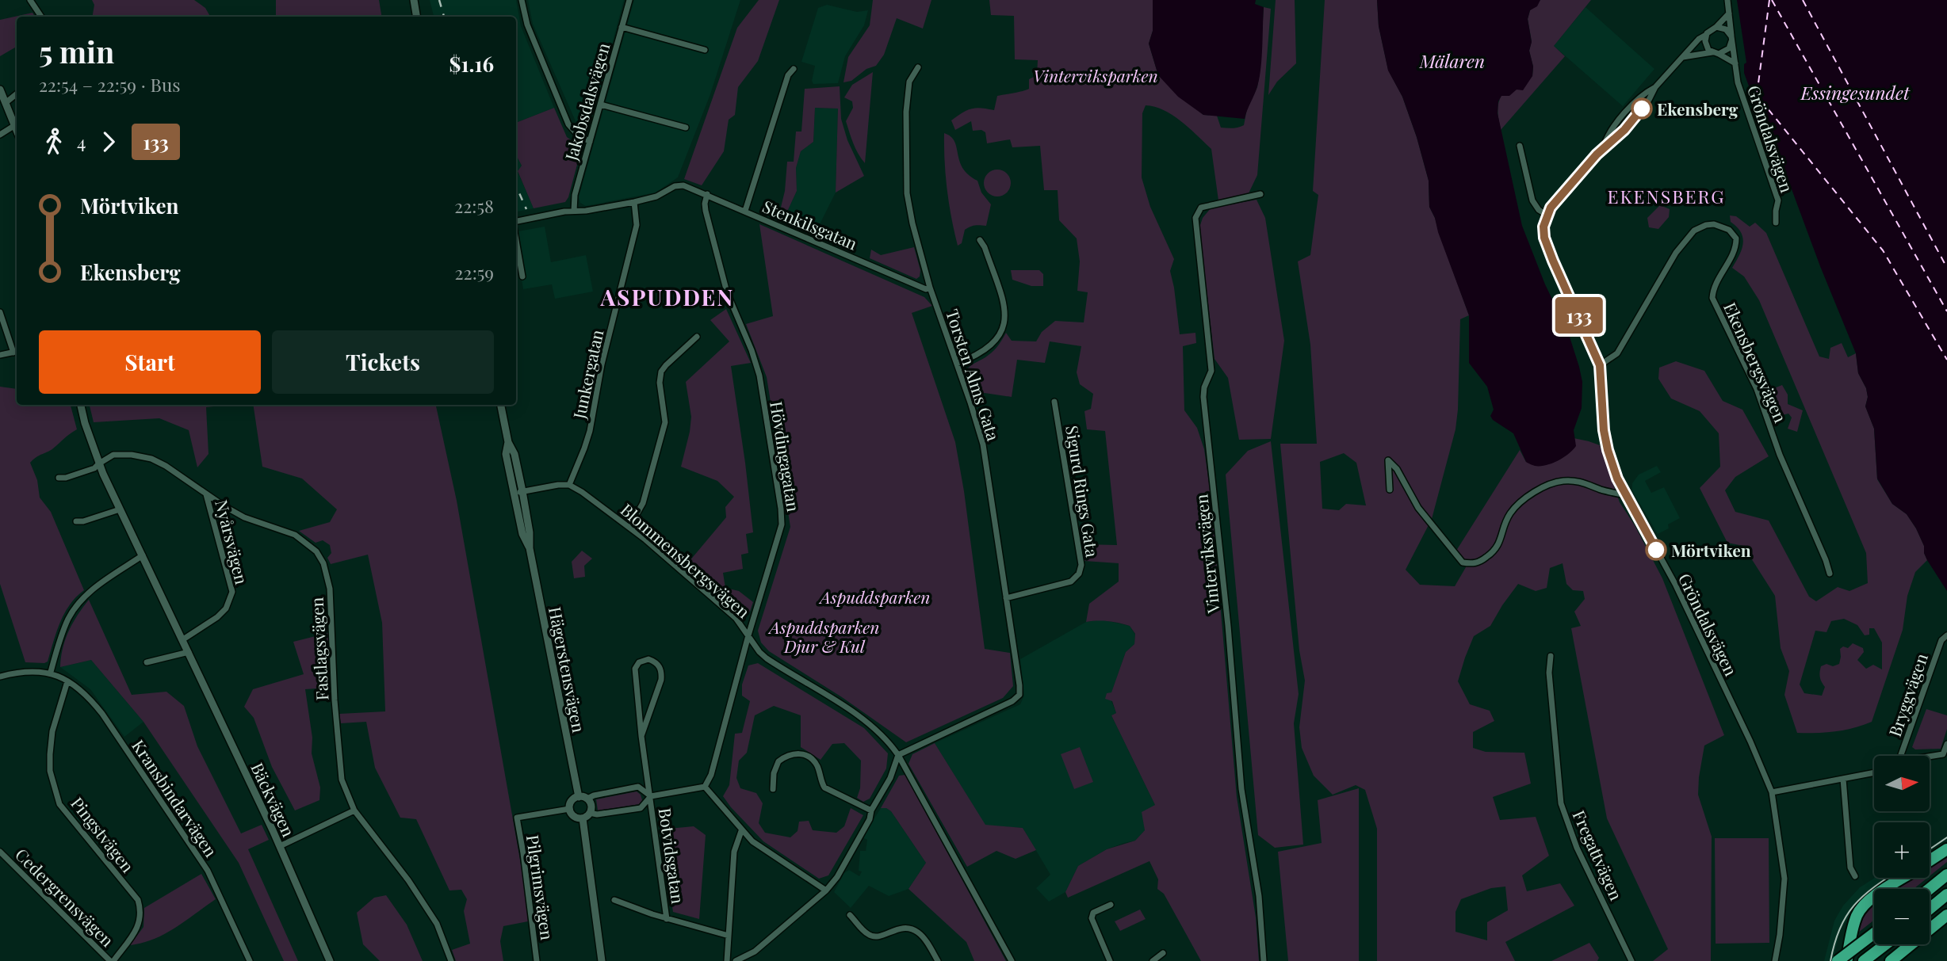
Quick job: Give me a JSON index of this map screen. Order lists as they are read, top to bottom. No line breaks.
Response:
{"streets":{"street":["Jakobsdalsvägen","Gröndalsvägen","Stenkilsgatan","Ekensbergsvägen","Junkergatan","Torsten Alms Gata","Hövdingagatan","Sigurd Rings Gata","Nyårsvägen","Vinterviksvägen","Blommensbergsvägen","Fastlagsvägen","Hägerstensvägen","Bryggvägen","Kransbindarvägen","Bäckvägen","Pingstvägen","Fregattvägen","Botvidsgatan","Pilgrimsvägen","Cedergrensvägen"]},"crossings":[["Gröndalsvägen","Ekensbergsvägen"],["Stenkilsgatan","Junkergatan"],["Stenkilsgatan","Torsten Alms Gata"],["Stenkilsgatan","Hövdingagatan"],["Junkergatan","Blommensbergsvägen"],["Torsten Alms Gata","Sigurd Rings Gata"],["Torsten Alms Gata","Blommensbergsvägen"],["Hövdingagatan","Blommensbergsvägen"],["Nyårsvägen","Fastlagsvägen"],["Nyårsvägen","Bäckvägen"],["Fastlagsvägen","Bäckvägen"],["Hägerstensvägen","Pilgrimsvägen"],["Kransbindarvägen","Pingstvägen"],["Pingstvägen","Cedergrensvägen"]],"districts":["EKENSBERG","ASPUDDEN"],"water":["Mälaren","Essingesundet"],"parks":["Vinterviksparken","Aspuddsparken","Aspuddsparken Djur & Kul"],"places":["Ekensberg","Mörtviken"],"lines":["bus line 133"],"north":"right","page":{"on_map":"133","heading":["5 min","22:54 – 22:59 · Bus","$1.16"],"legs":["4","133"],"list":[{"name":"Mörtviken","value":"22:58"},{"name":"Ekensberg","value":"22:59"}],"buttons":["Start","Tickets"],"map_buttons":["+","−"]}}
